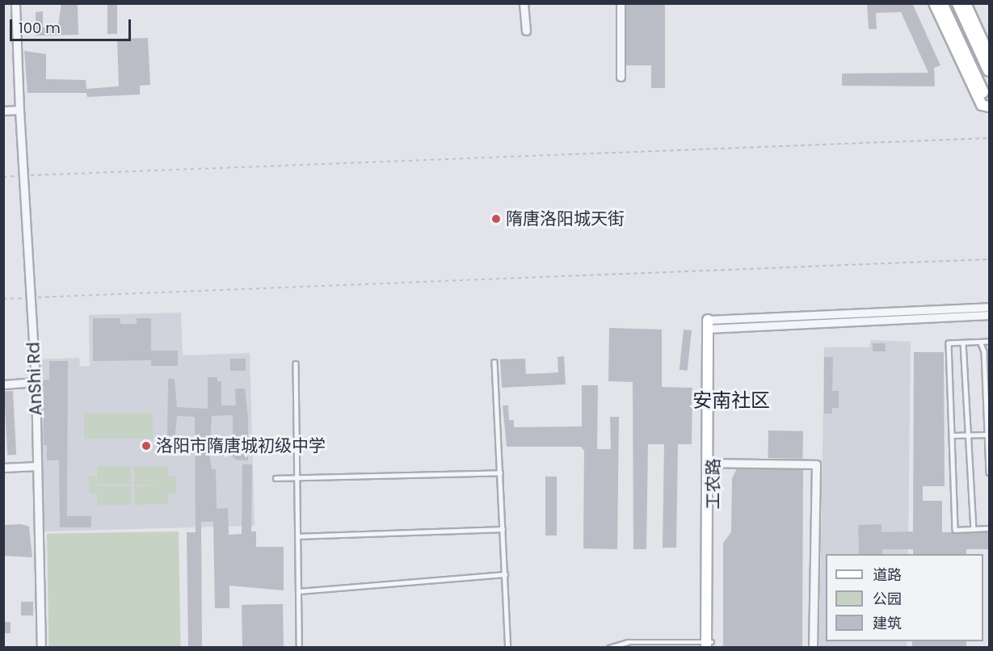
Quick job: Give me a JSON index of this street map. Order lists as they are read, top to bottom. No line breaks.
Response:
{"streets":{"street":["AnShi Rd","工农路"]},"districts":["安南社区"],"places":["隋唐洛阳城天街","洛阳市隋唐城初级中学"],"legend":["道路","公园","建筑"],"scale_bar":"100 m"}
